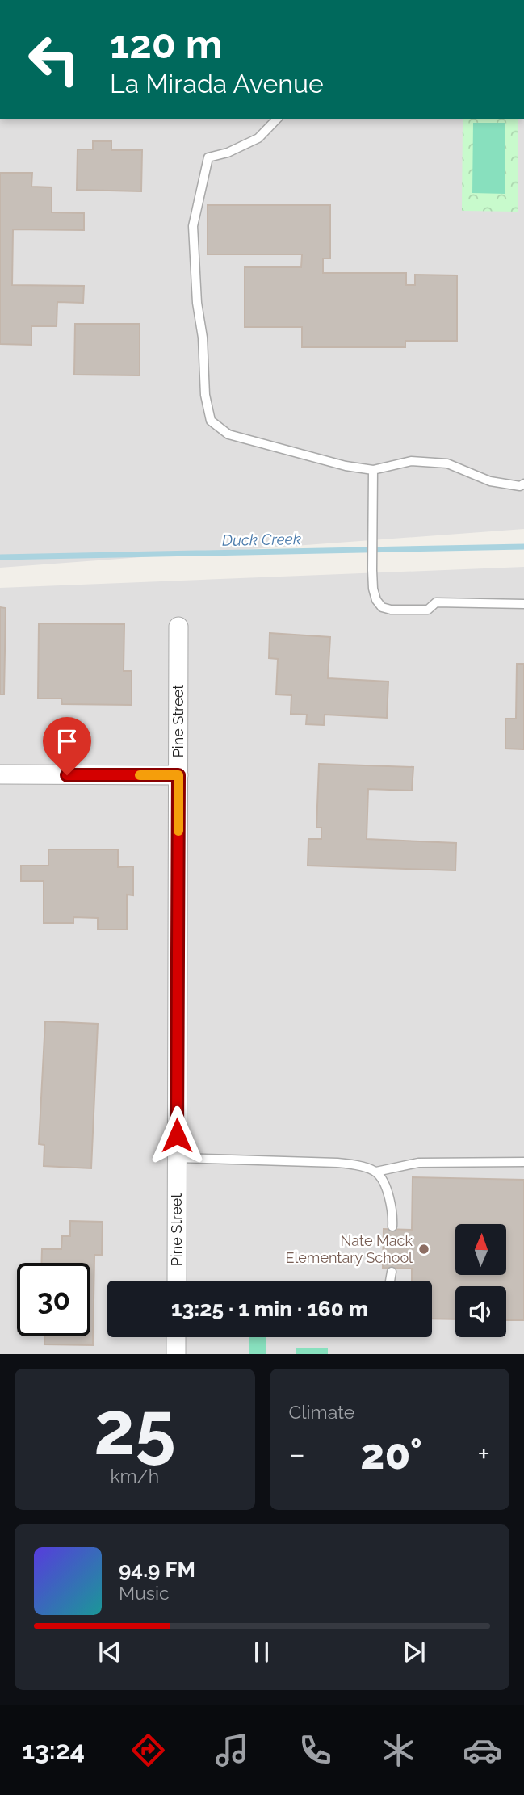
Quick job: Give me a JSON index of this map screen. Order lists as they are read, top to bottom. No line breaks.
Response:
{"streets":{"street":["Pine Street"]},"water":["Duck Creek"],"places":["Nate Mack Elementary School"],"north":"top","page":{"turn":["120 m","La Mirada Avenue"],"limit":"30","trip":"13:25 · 1 min · 160 m","tile":[["25","km/h"],"Climate"],"heat":["−","20°","+"],"song":["94.9 FM","Music"],"tabs":"13:24"}}
